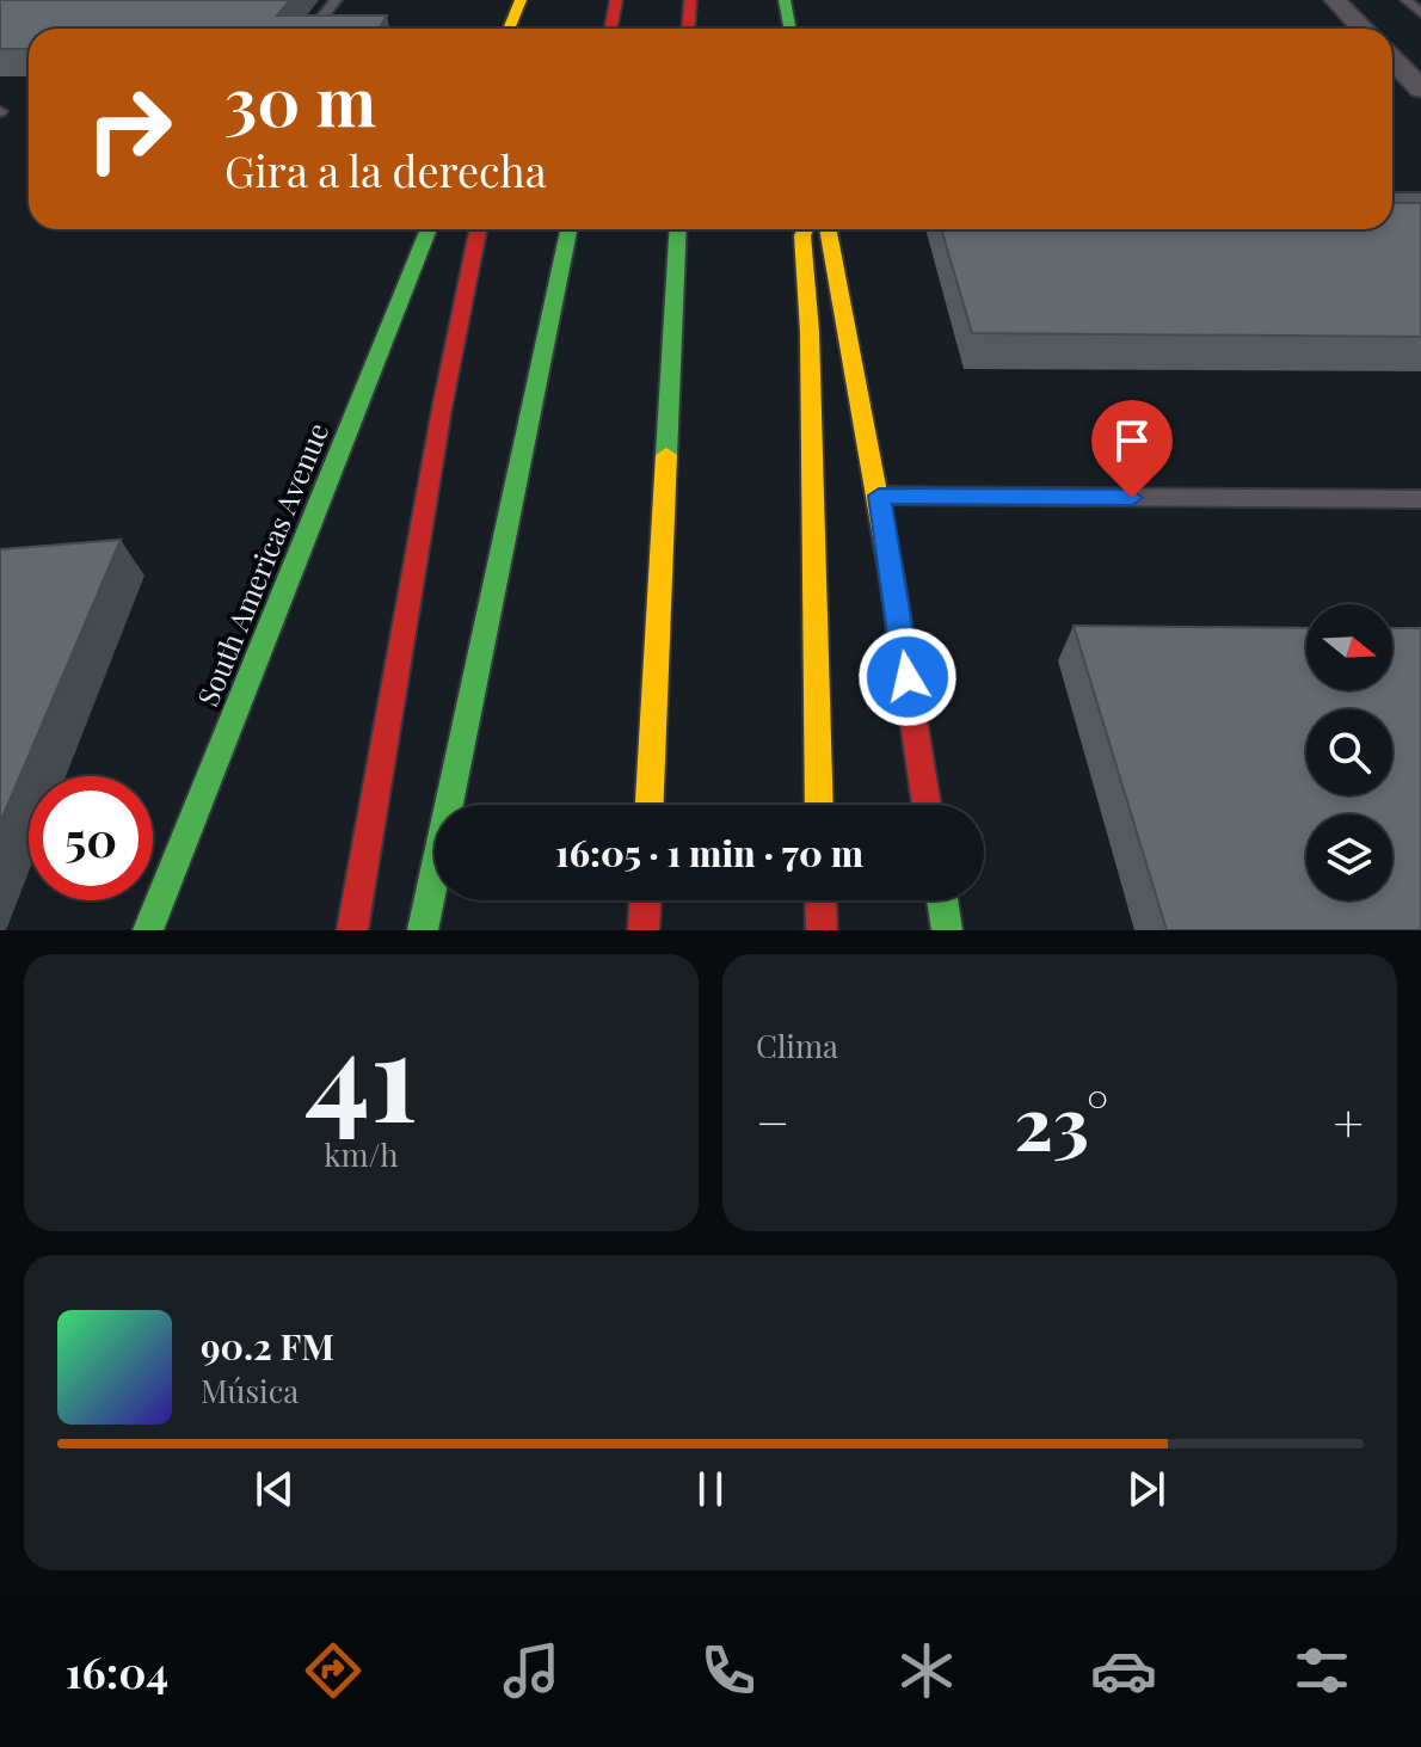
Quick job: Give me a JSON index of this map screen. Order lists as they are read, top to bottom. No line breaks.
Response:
{"streets":{"main road":["South Americas Avenue"]},"north":"right","page":{"turn":["30 m","Gira a la derecha"],"limit":"50","trip":"16:05 · 1 min · 70 m","tile":[["41","km/h"],"Clima"],"heat":["−","23°","+"],"song":["90.2 FM","Música"],"tabs":"16:04"}}
